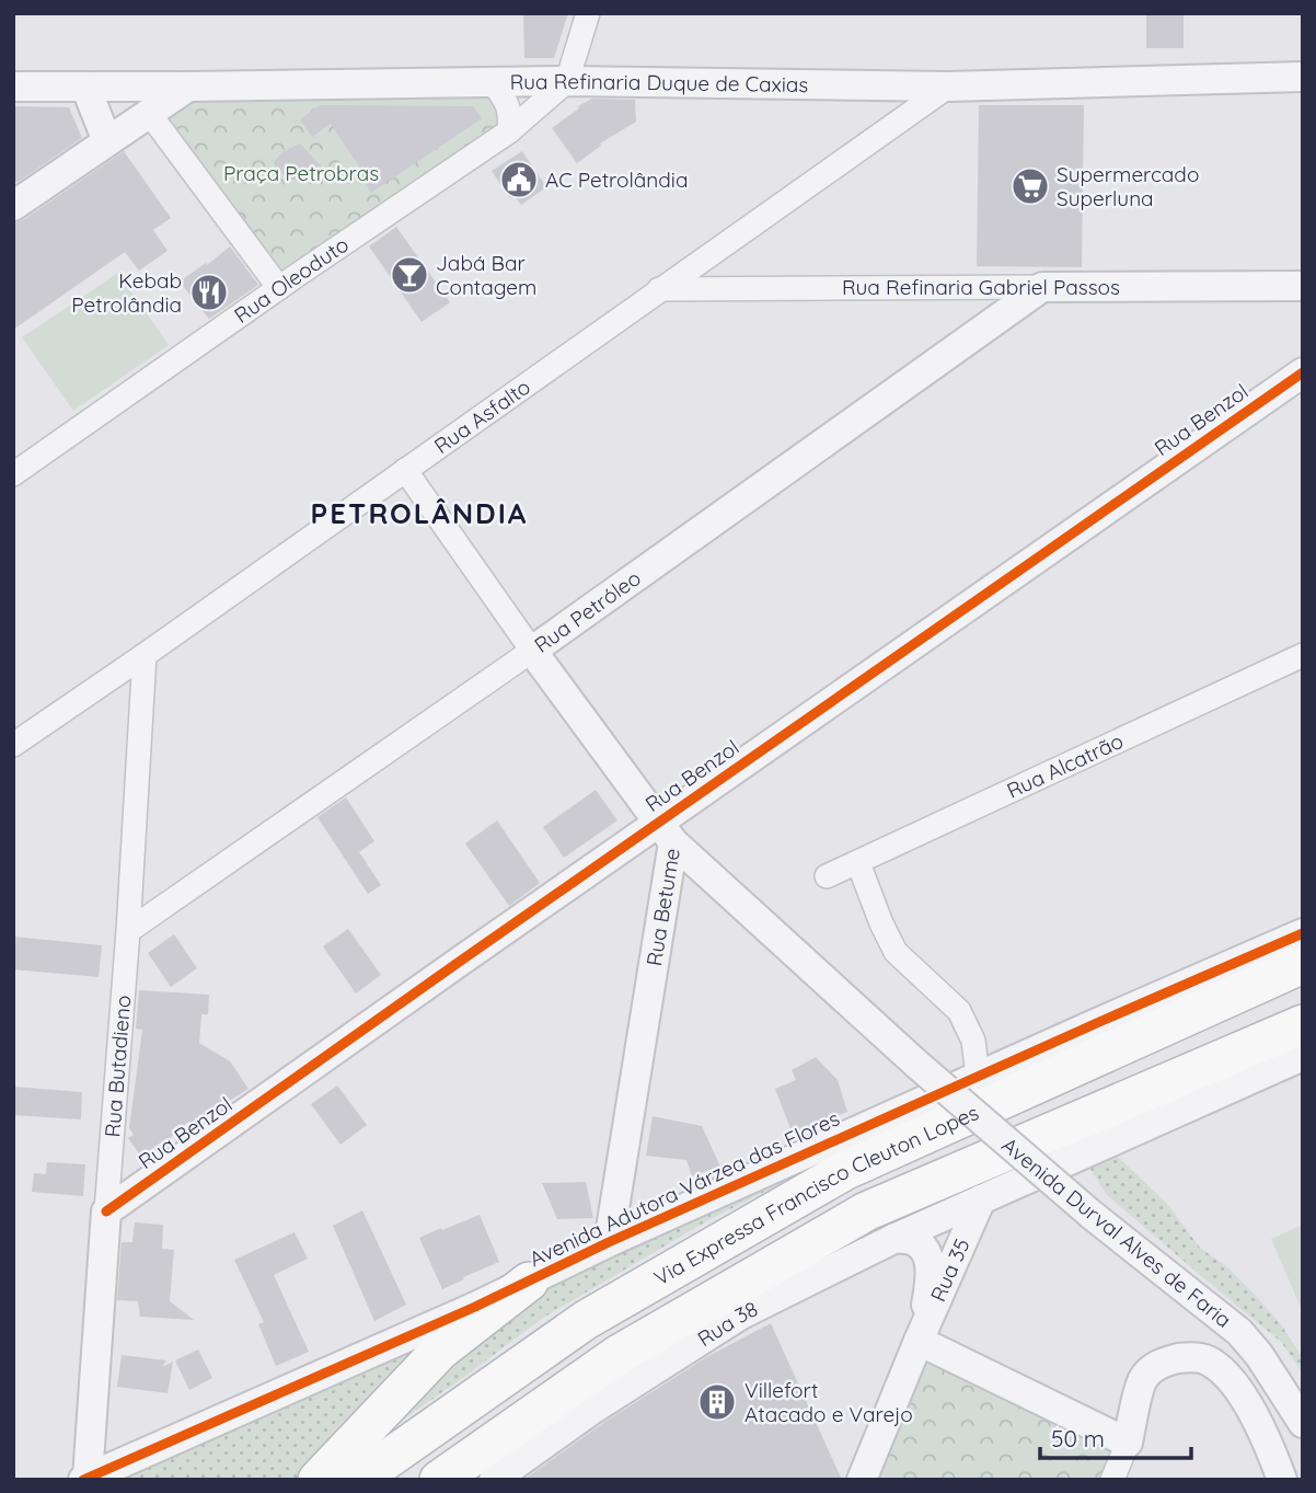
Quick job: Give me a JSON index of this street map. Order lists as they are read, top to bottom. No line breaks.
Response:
{"streets":{"highway":["Via Expressa Francisco Cleuton Lopes"],"street":["Rua Refinaria Duque de Caxias","Rua Oleoduto","Rua Refinaria Gabriel Passos","Rua Asfalto","Rua Benzol","Rua Petróleo","Rua Alcatrão","Rua Betume","Rua Butadieno","Avenida Adutora Várzea das Flores","Avenida Durval Alves de Faria","Rua 35","Rua 38"]},"crossings":[["Rua Refinaria Duque de Caxias","Rua Oleoduto"],["Rua Refinaria Duque de Caxias","Rua Asfalto"],["Rua Refinaria Gabriel Passos","Rua Asfalto"],["Rua Refinaria Gabriel Passos","Rua Petróleo"],["Rua Asfalto","Rua Betume"],["Rua Asfalto","Rua Butadieno"],["Rua Benzol","Rua Betume"],["Rua Benzol","Rua Butadieno"],["Rua Benzol","Avenida Durval Alves de Faria"],["Rua Petróleo","Rua Betume"],["Rua Petróleo","Rua Butadieno"],["Rua Betume","Avenida Adutora Várzea das Flores"],["Rua Betume","Avenida Durval Alves de Faria"],["Rua Butadieno","Avenida Adutora Várzea das Flores"],["Rua 35","Rua 38"]],"districts":["PETROLÂNDIA"],"parks":["Praça Petrobras"],"places":{"public building":["AC Petrolândia"],"supermarket":["Supermercado Superluna"],"bar":["Jabá Bar Contagem"],"restaurant":["Kebab Petrolândia"],"building":["Villefort Atacado e Varejo"]},"scale_bar":"50 m"}
